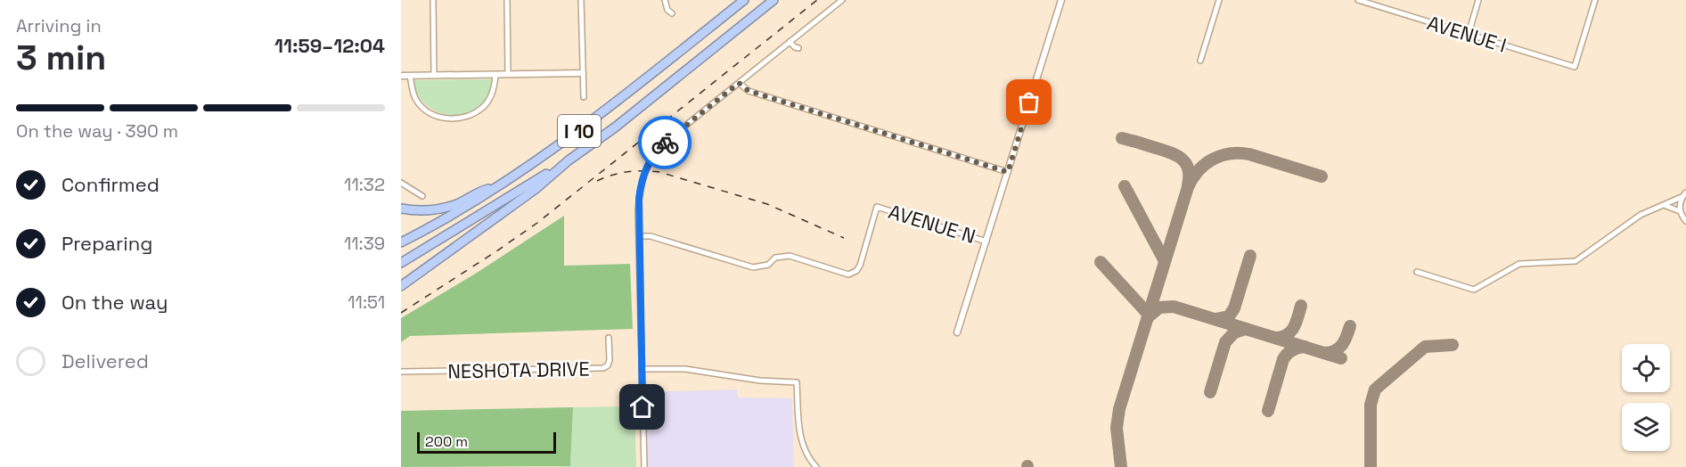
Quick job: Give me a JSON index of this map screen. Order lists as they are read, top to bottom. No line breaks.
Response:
{"streets":{"highway":["I 10"],"street":["AVENUE I","AVENUE N","NESHOTA DRIVE"]},"scale_bar":"200 m","page":{"heading":["3 min","Arriving in","11:59–12:04"],"bar":"On the way · 390 m","list":[["Confirmed","11:32"],["Preparing","11:39"],["On the way","11:51"],"Delivered"],"scale":"200 m"}}
